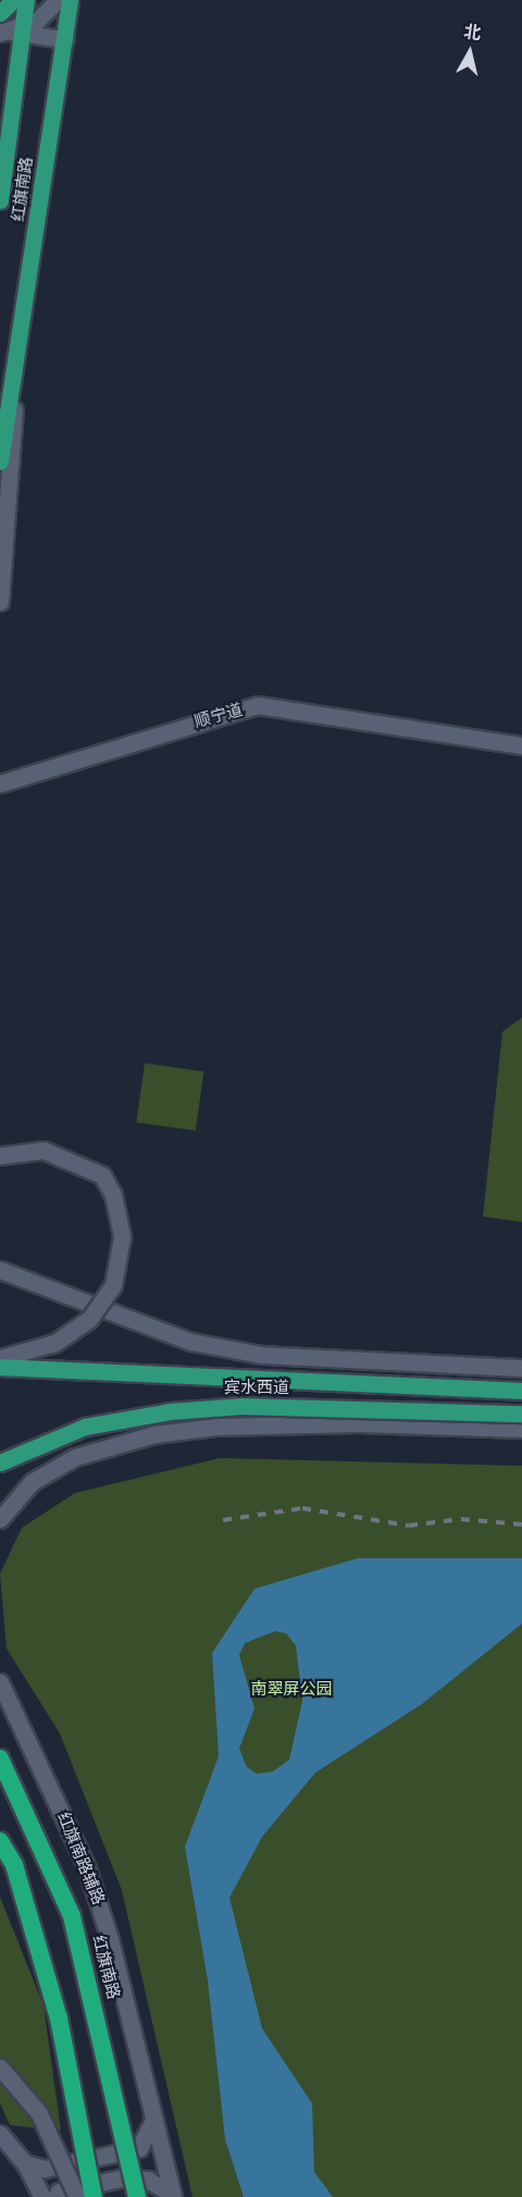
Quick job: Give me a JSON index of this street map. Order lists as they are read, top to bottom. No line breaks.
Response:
{"streets":{"highway":["红旗南路"],"main road":["宾水西道"],"street":["顺宁道","红旗南路辅路"]},"parks":["南翠屏公园"],"north":"top"}
